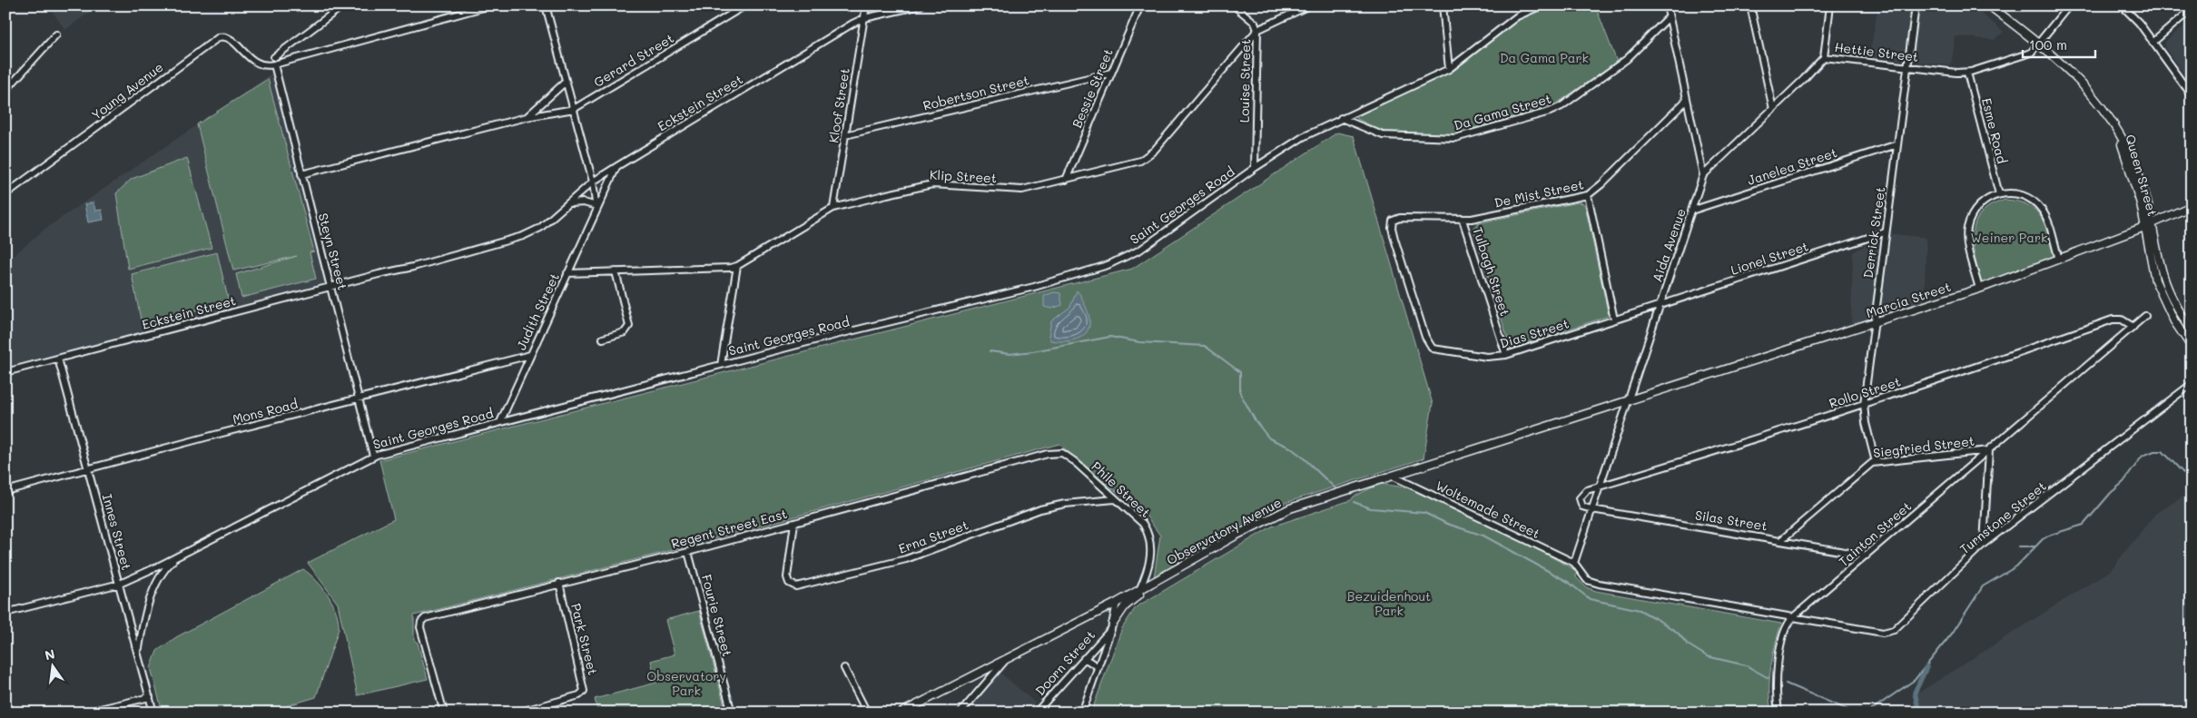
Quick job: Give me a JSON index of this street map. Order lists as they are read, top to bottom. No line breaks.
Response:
{"streets":{"main road":["Queen Street","Marcia Street","Observatory Avenue"],"street":["Hettie Street","Gerard Street","Louise Street","Bessie Street","Young Avenue","Robertson Street","Eckstein Street","Kloof Street","Da Gama Street","Esme Road","Janelea Street","Klip Street","De Mist Street","Saint Georges Road","Derrick Street","Aida Avenue","Steyn Street","Lionel Street","Tulbagh Street","Judith Street","Dias Street","Rollo Street","Mons Road","Siegfried Street","Phile Street","Woltemade Street","Turnstone Street","Silas Street","Regent Street East","Innes Street","Tainton Street","Erna Street","Fourie Street","Park Street","Doorn Street"]},"crossings":[["Hettie Street","Esme Road"],["Hettie Street","Queen Street"],["Hettie Street","Derrick Street"],["Hettie Street","Aida Avenue"],["Gerard Street","Steyn Street"],["Louise Street","Klip Street"],["Louise Street","Saint Georges Road"],["Bessie Street","Robertson Street"],["Bessie Street","Klip Street"],["Young Avenue","Steyn Street"],["Robertson Street","Kloof Street"],["Eckstein Street","Kloof Street"],["Eckstein Street","Steyn Street"],["Eckstein Street","Judith Street"],["Eckstein Street","Innes Street"],["Kloof Street","Klip Street"],["Da Gama Street","Saint Georges Road"],["Da Gama Street","Aida Avenue"],["Esme Road","Marcia Street"],["Janelea Street","Derrick Street"],["Janelea Street","Aida Avenue"],["Queen Street","Marcia Street"],["Klip Street","Judith Street"],["De Mist Street","Aida Avenue"],["De Mist Street","Tulbagh Street"],["De Mist Street","Dias Street"],["Saint Georges Road","Steyn Street"],["Saint Georges Road","Judith Street"],["Saint Georges Road","Innes Street"],["Derrick Street","Lionel Street"],["Derrick Street","Marcia Street"],["Derrick Street","Rollo Street"],["Derrick Street","Siegfried Street"],["Aida Avenue","Lionel Street"],["Aida Avenue","Marcia Street"],["Aida Avenue","Dias Street"],["Aida Avenue","Rollo Street"],["Aida Avenue","Woltemade Street"],["Aida Avenue","Silas Street"],["Aida Avenue","Observatory Avenue"],["Steyn Street","Mons Road"],["Lionel Street","Dias Street"],["Tulbagh Street","Dias Street"],["Marcia Street","Observatory Avenue"],["Judith Street","Mons Road"],["Rollo Street","Tainton Street"],["Mons Road","Innes Street"],["Siegfried Street","Silas Street"],["Siegfried Street","Tainton Street"],["Phile Street","Regent Street East"],["Phile Street","Observatory Avenue"],["Phile Street","Erna Street"],["Woltemade Street","Observatory Avenue"],["Turnstone Street","Tainton Street"],["Silas Street","Tainton Street"],["Regent Street East","Erna Street"],["Regent Street East","Fourie Street"],["Regent Street East","Park Street"]],"parks":["Da Gama Park","Weiner Park","Bezuidenhout Park","Observatory Park"],"scale_bar":"100 m","north":"top"}
